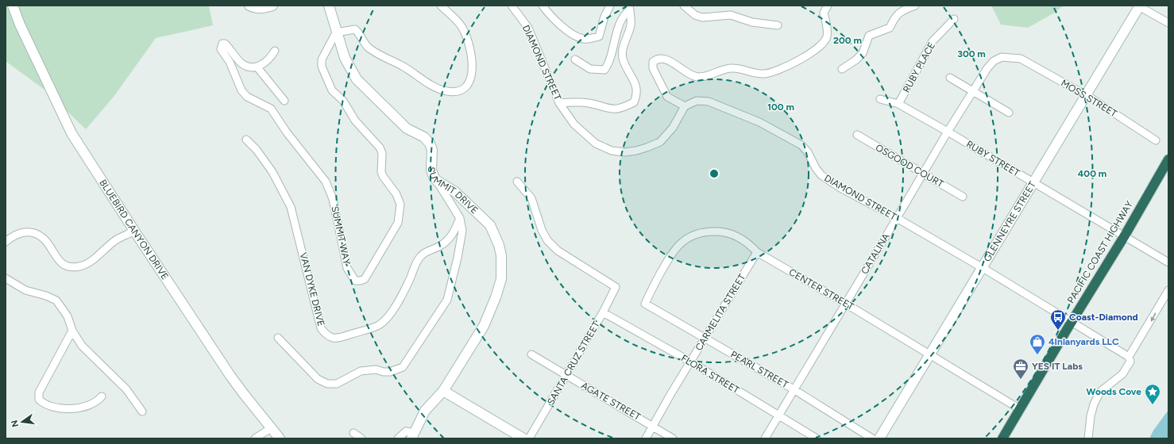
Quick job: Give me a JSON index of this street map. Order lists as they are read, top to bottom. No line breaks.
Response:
{"streets":{"highway":["PACIFIC COAST HIGHWAY"],"street":["DIAMOND STREET","RUBY PLACE","MOSS STREET","RUBY STREET","OSGOOD COURT","SUMMIT DRIVE","GLENNEYRE STREET","BLUEBIRD CANYON DRIVE","SUMMIT WAY","CATALINA","VAN DYKE DRIVE","CENTER STREET","CARMELITA STREET","SANTA CRUZ STREET","PEARL STREET","FLORA STREET","AGATE STREET"]},"crossings":[["DIAMOND STREET","GLENNEYRE STREET"],["DIAMOND STREET","PACIFIC COAST HIGHWAY"],["DIAMOND STREET","CATALINA"],["RUBY PLACE","RUBY STREET"],["MOSS STREET","GLENNEYRE STREET"],["MOSS STREET","CATALINA"],["RUBY STREET","GLENNEYRE STREET"],["RUBY STREET","PACIFIC COAST HIGHWAY"],["RUBY STREET","CATALINA"],["OSGOOD COURT","CATALINA"],["SUMMIT DRIVE","SUMMIT WAY"],["GLENNEYRE STREET","CENTER STREET"],["PACIFIC COAST HIGHWAY","CENTER STREET"],["CATALINA","CENTER STREET"],["CATALINA","PEARL STREET"],["CATALINA","FLORA STREET"],["CENTER STREET","CARMELITA STREET"],["CENTER STREET","PEARL STREET"],["CARMELITA STREET","PEARL STREET"],["CARMELITA STREET","FLORA STREET"],["CARMELITA STREET","AGATE STREET"],["SANTA CRUZ STREET","FLORA STREET"],["SANTA CRUZ STREET","AGATE STREET"]],"places":{"bus stop":["Coast-Diamond"],"shop":["4Inlanyards LLC"],"office":["YES IT Labs"],"place":["Woods Cove"]},"north":"left","rings":["200 m","300 m","100 m","400 m"]}
